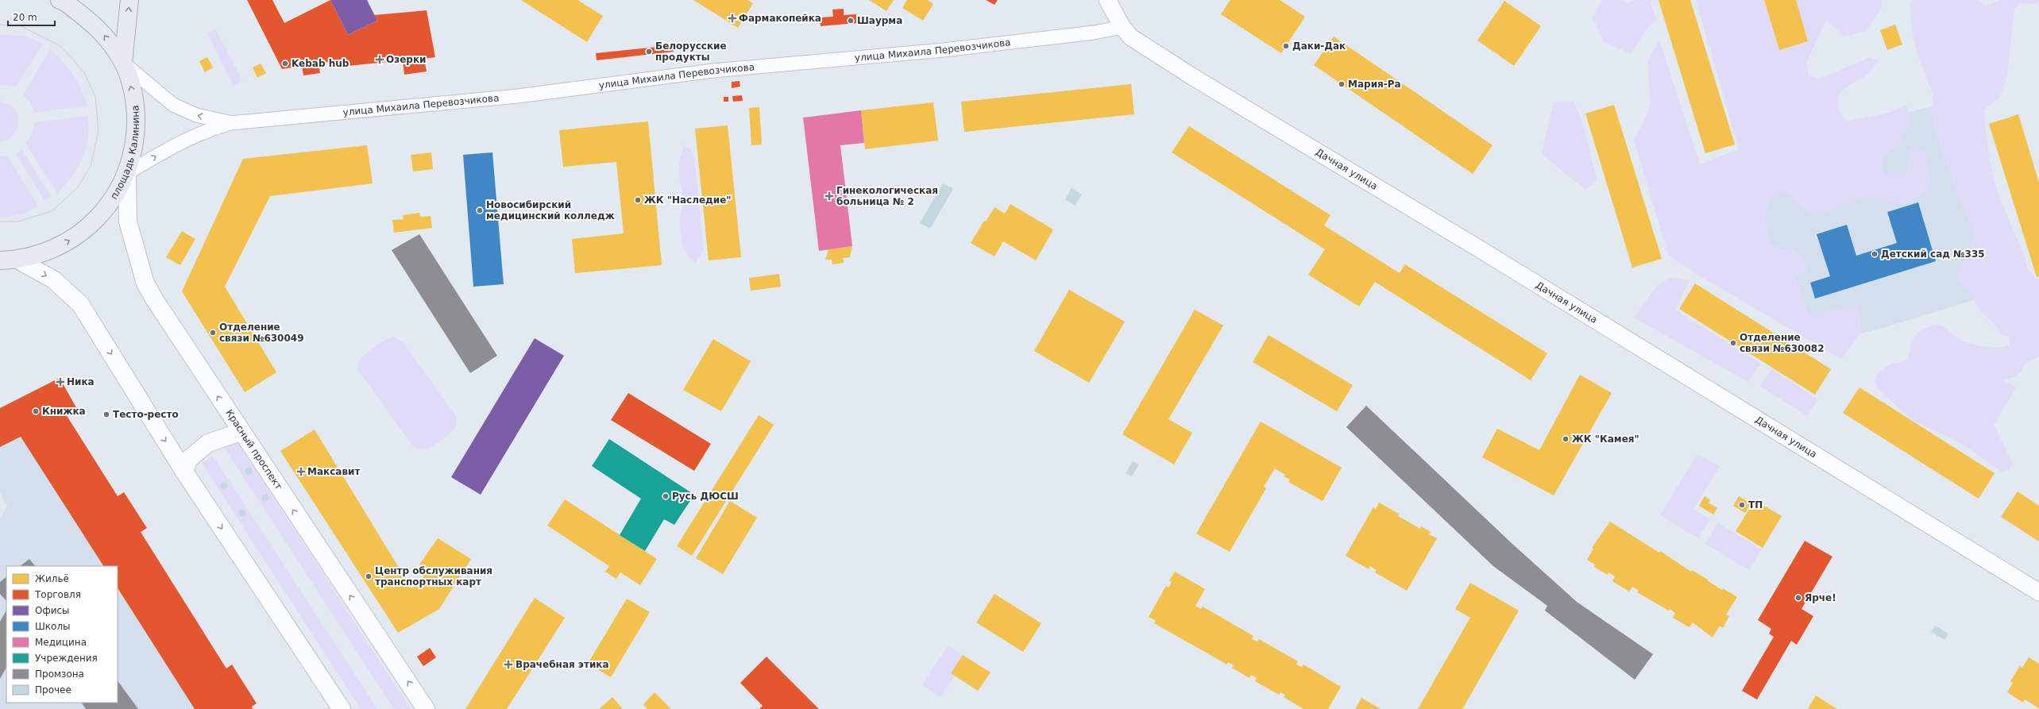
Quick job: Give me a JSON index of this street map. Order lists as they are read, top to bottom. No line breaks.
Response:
{"streets":{"main road":["площадь Калинина","Красный проспект"],"street":["улица Михаила Перевозчикова","Дачная улица"]},"crossings":[["улица Михаила Перевозчикова","Дачная улица"],["площадь Калинина","Красный проспект"]],"places":{"health":["Фармакопейка","Озерки","Гинекологическая больница № 2","Ника","Максавит","Врачебная этика"],"other":["Шаурма","Даки-Дак","Белорусские продукты","Kebab hub","Мария-Ра","ЖК \"Наследие\"","Новосибирский медицинский колледж","Детский сад №335","Отделение связи №630049","Отделение связи №630082","Книжка","Тесто-ресто","ЖК \"Камея\"","Русь ДЮСШ","ТП","Центр обслуживания транспортных карт","Ярче!"]},"legend":["Жильё","Торговля","Офисы","Школы","Медицина","Учреждения","Промзона","Прочее"],"scale_bar":"20 m"}
